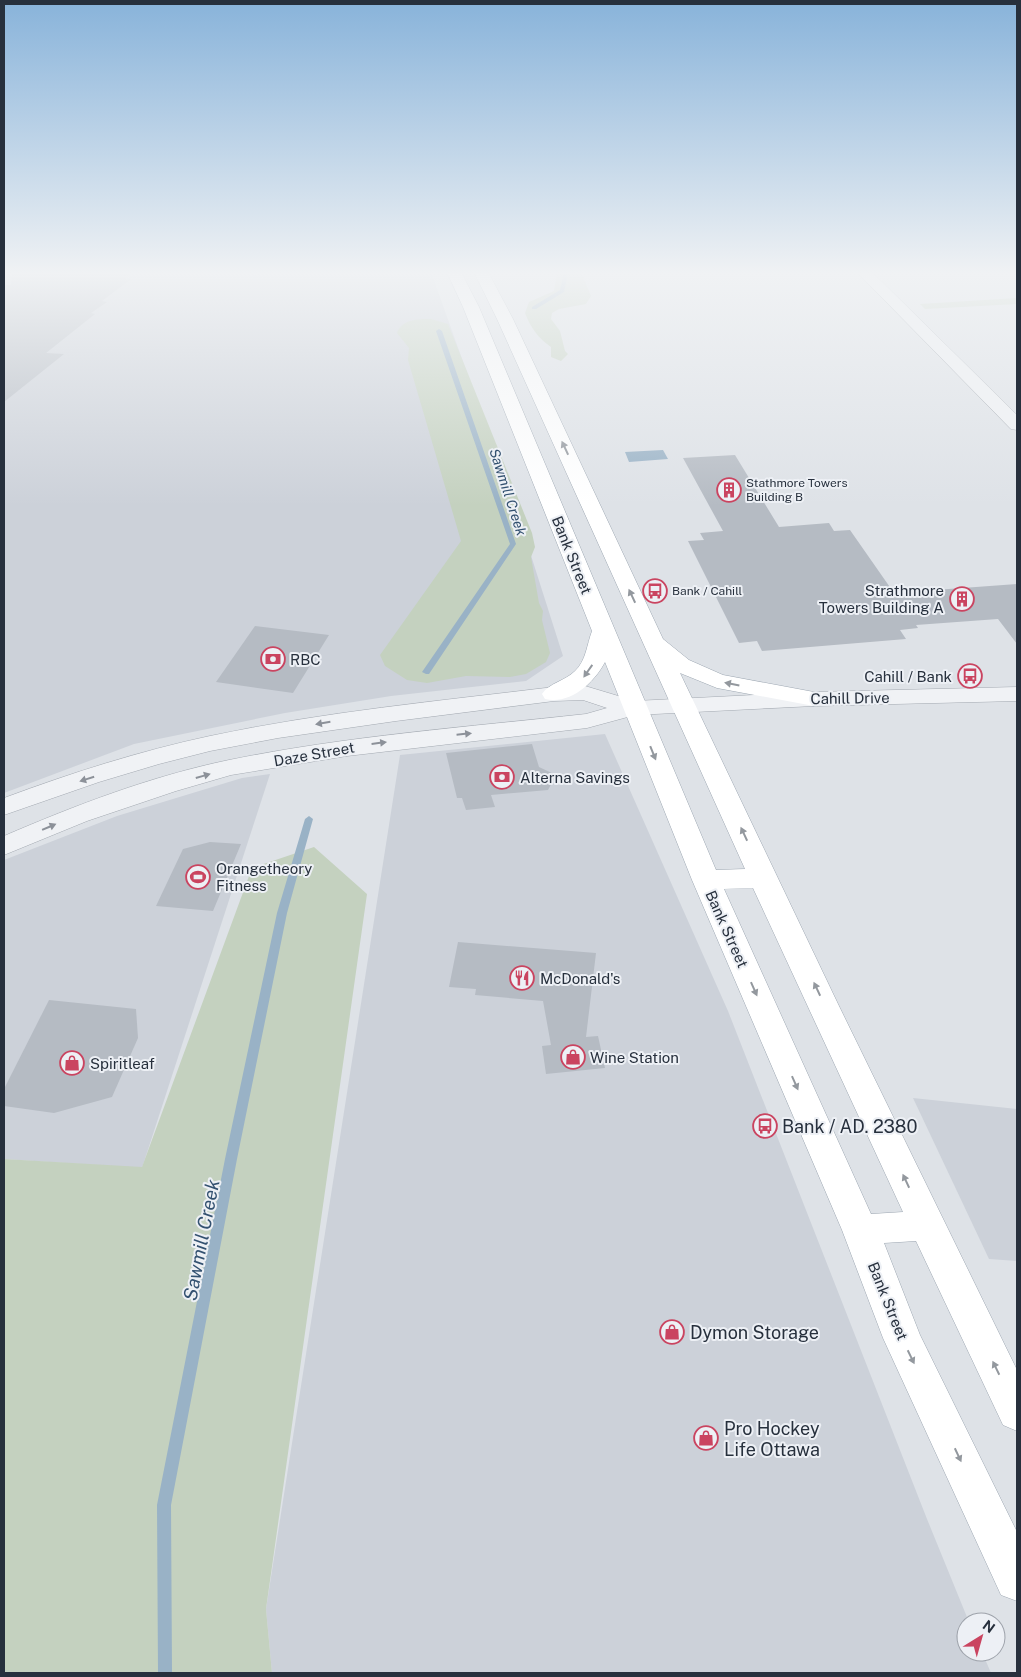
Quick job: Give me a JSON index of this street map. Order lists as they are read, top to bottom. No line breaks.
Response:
{"streets":{"main road":["Bank Street"],"street":["Cahill Drive","Daze Street"]},"crossings":[["Bank Street","Daze Street"],["Cahill Drive","Daze Street"]],"water":["Sawmill Creek"],"places":{"building":["Stathmore Towers Building B","Strathmore Towers Building A"],"bus stop":["Bank / Cahill","Cahill / Bank","Bank / AD. 2380"],"bank":["RBC","Alterna Savings"],"sports":["Orangetheory Fitness"],"restaurant":["McDonald's"],"shop":["Wine Station","Spiritleaf","Dymon Storage","Pro Hockey Life Ottawa"]},"north":"top right"}
